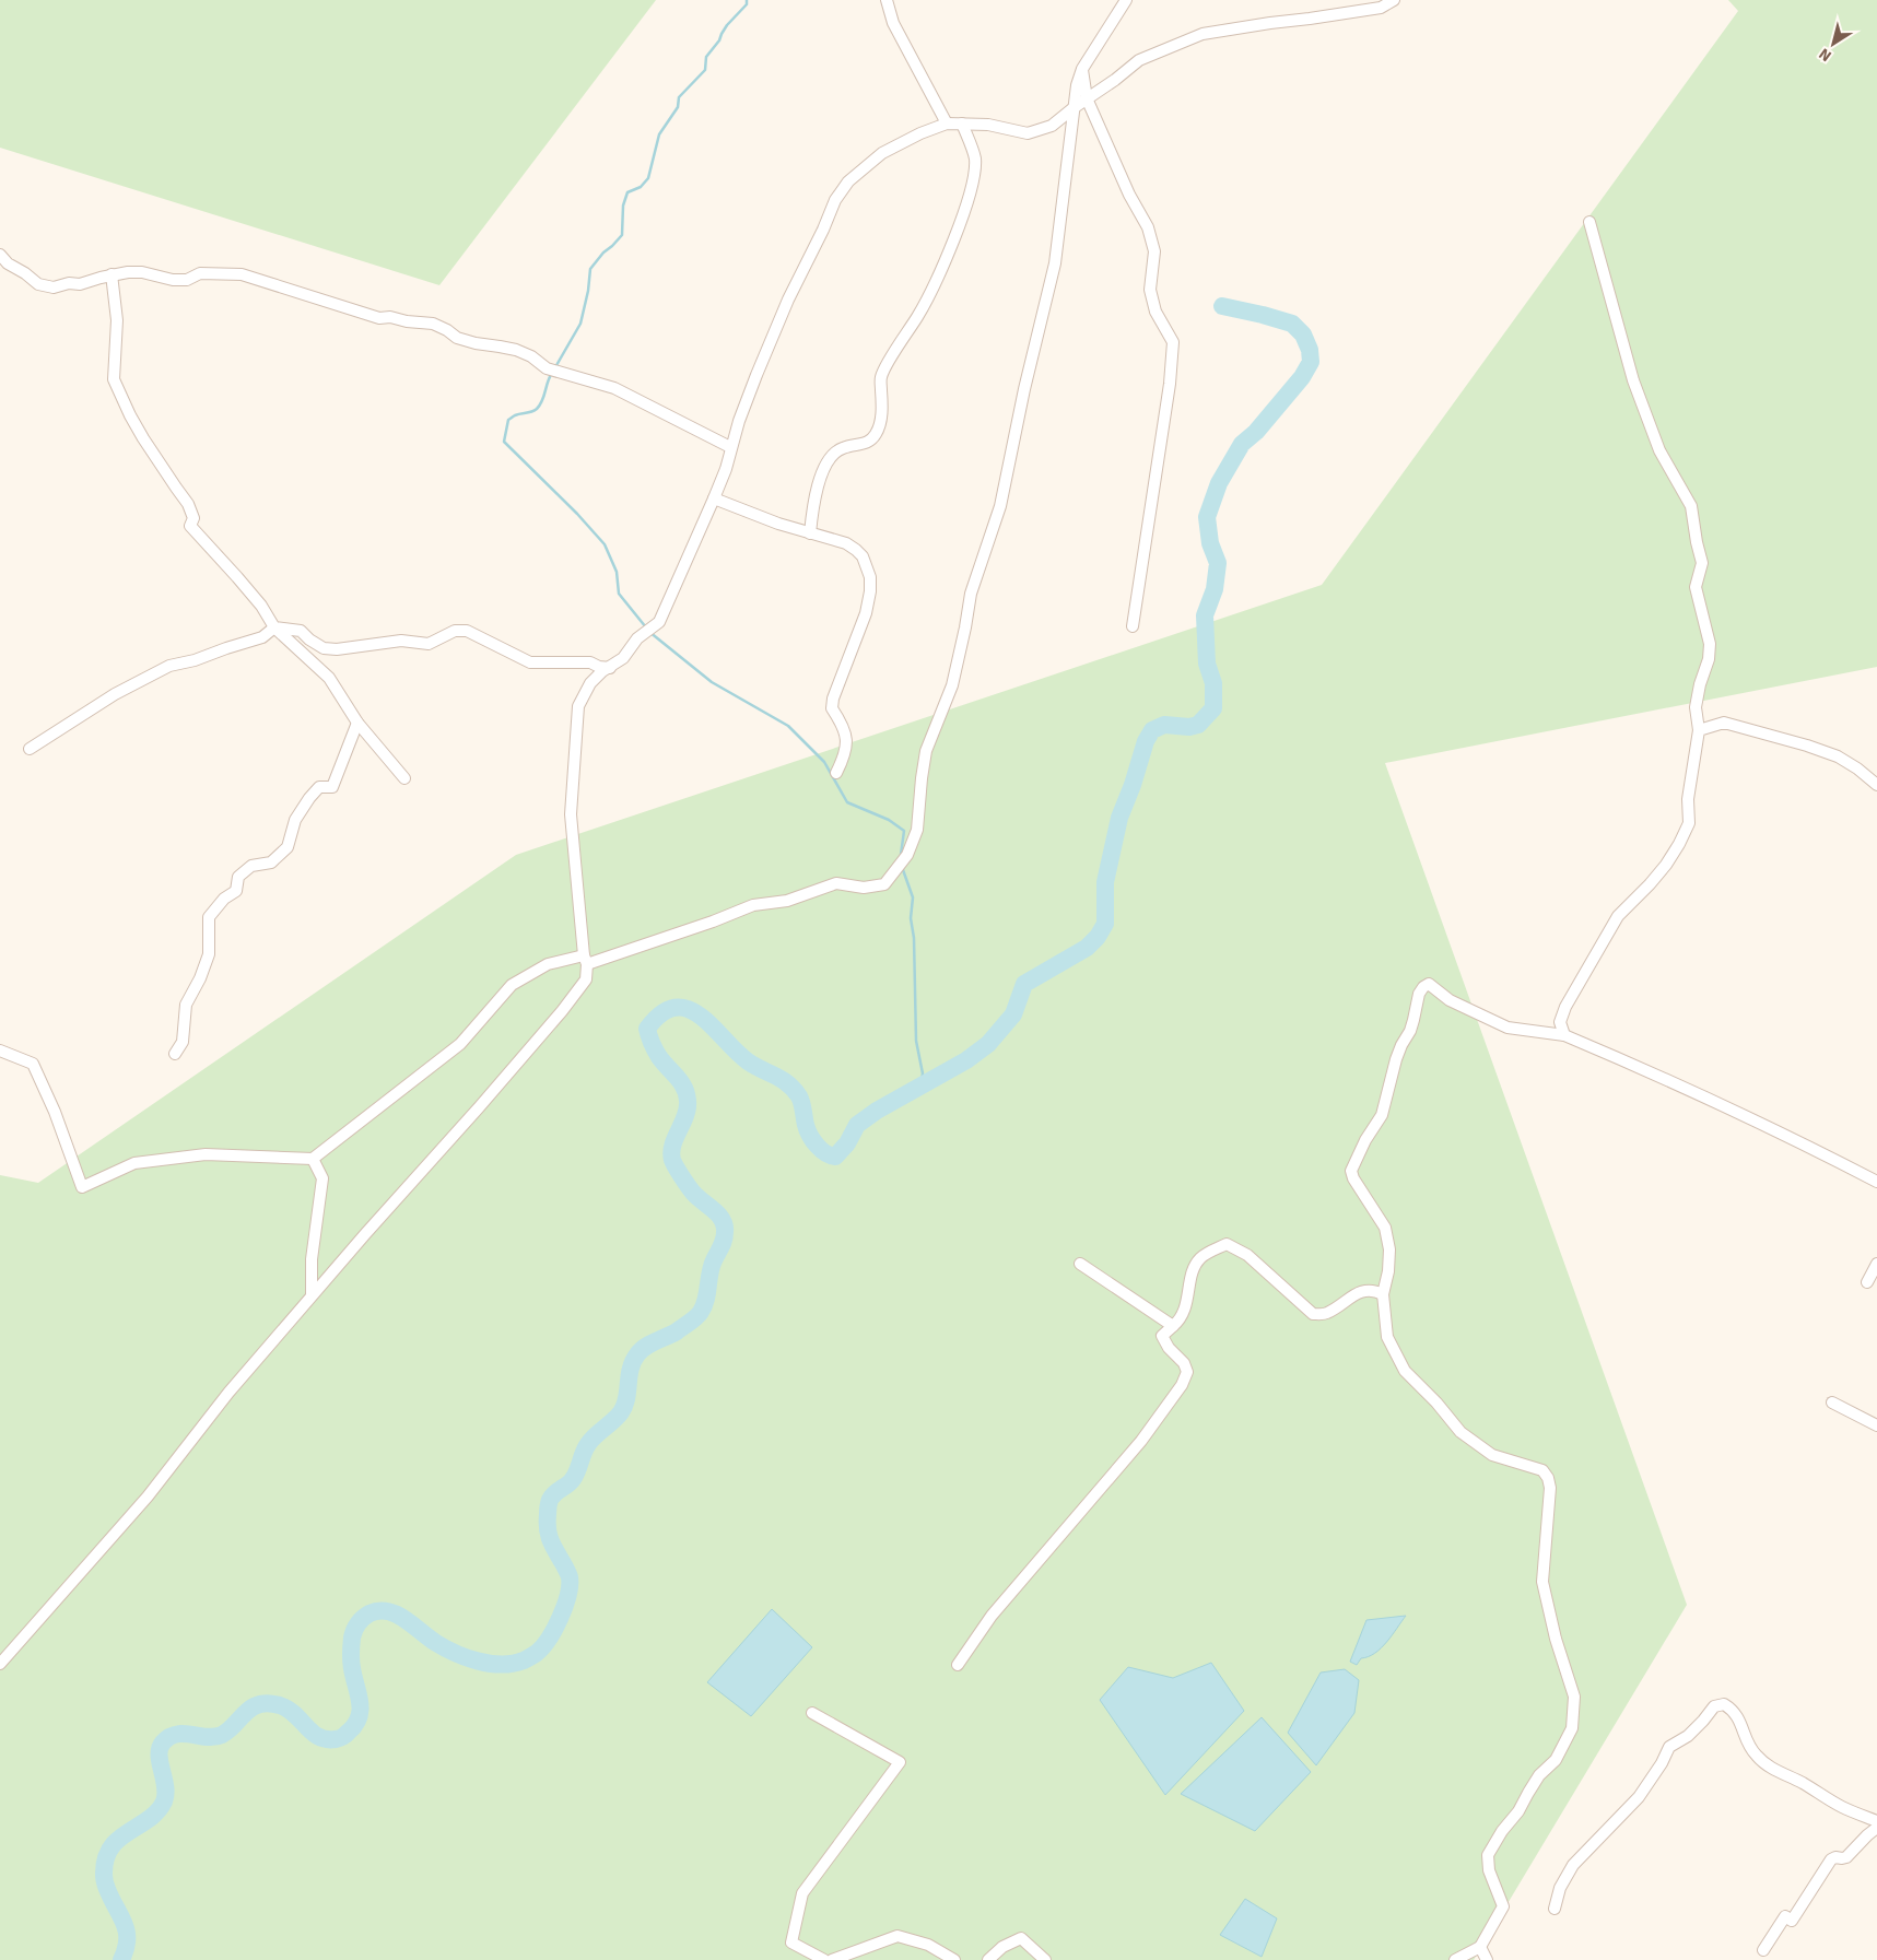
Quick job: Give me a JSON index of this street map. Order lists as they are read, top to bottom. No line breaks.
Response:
{"north":"bottom left"}
